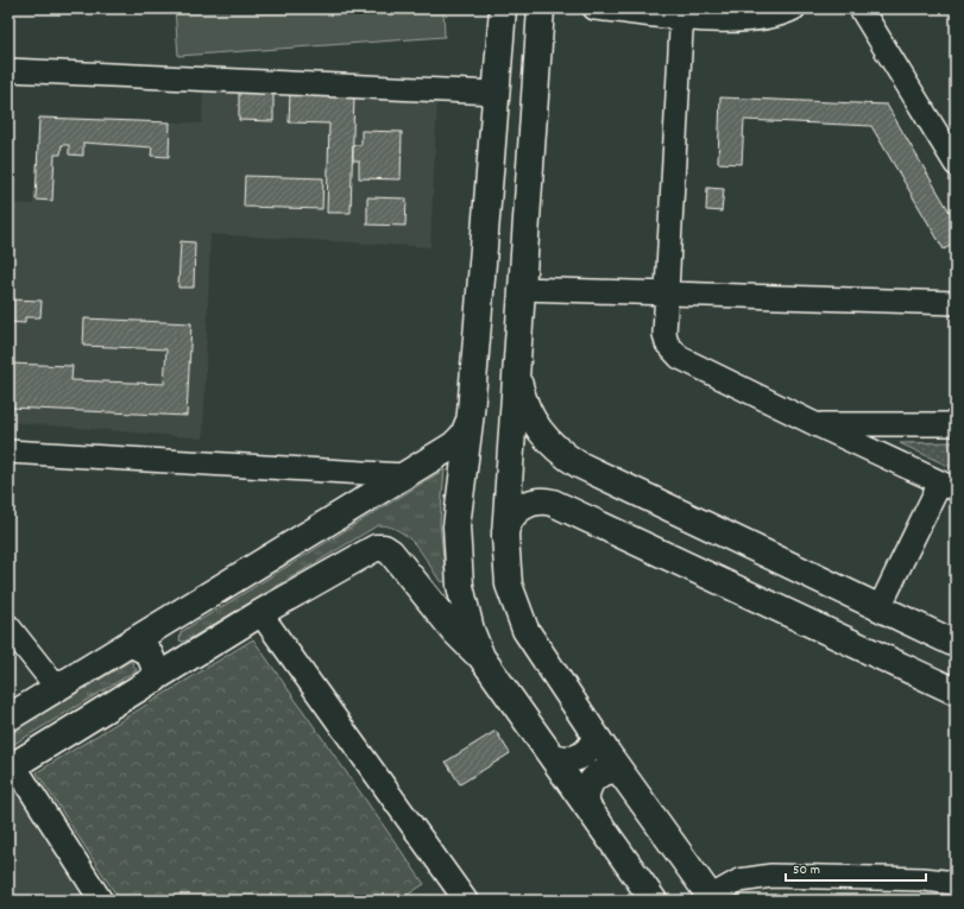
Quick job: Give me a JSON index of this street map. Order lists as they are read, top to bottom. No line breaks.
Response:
{"scale_bar":"50 m"}
